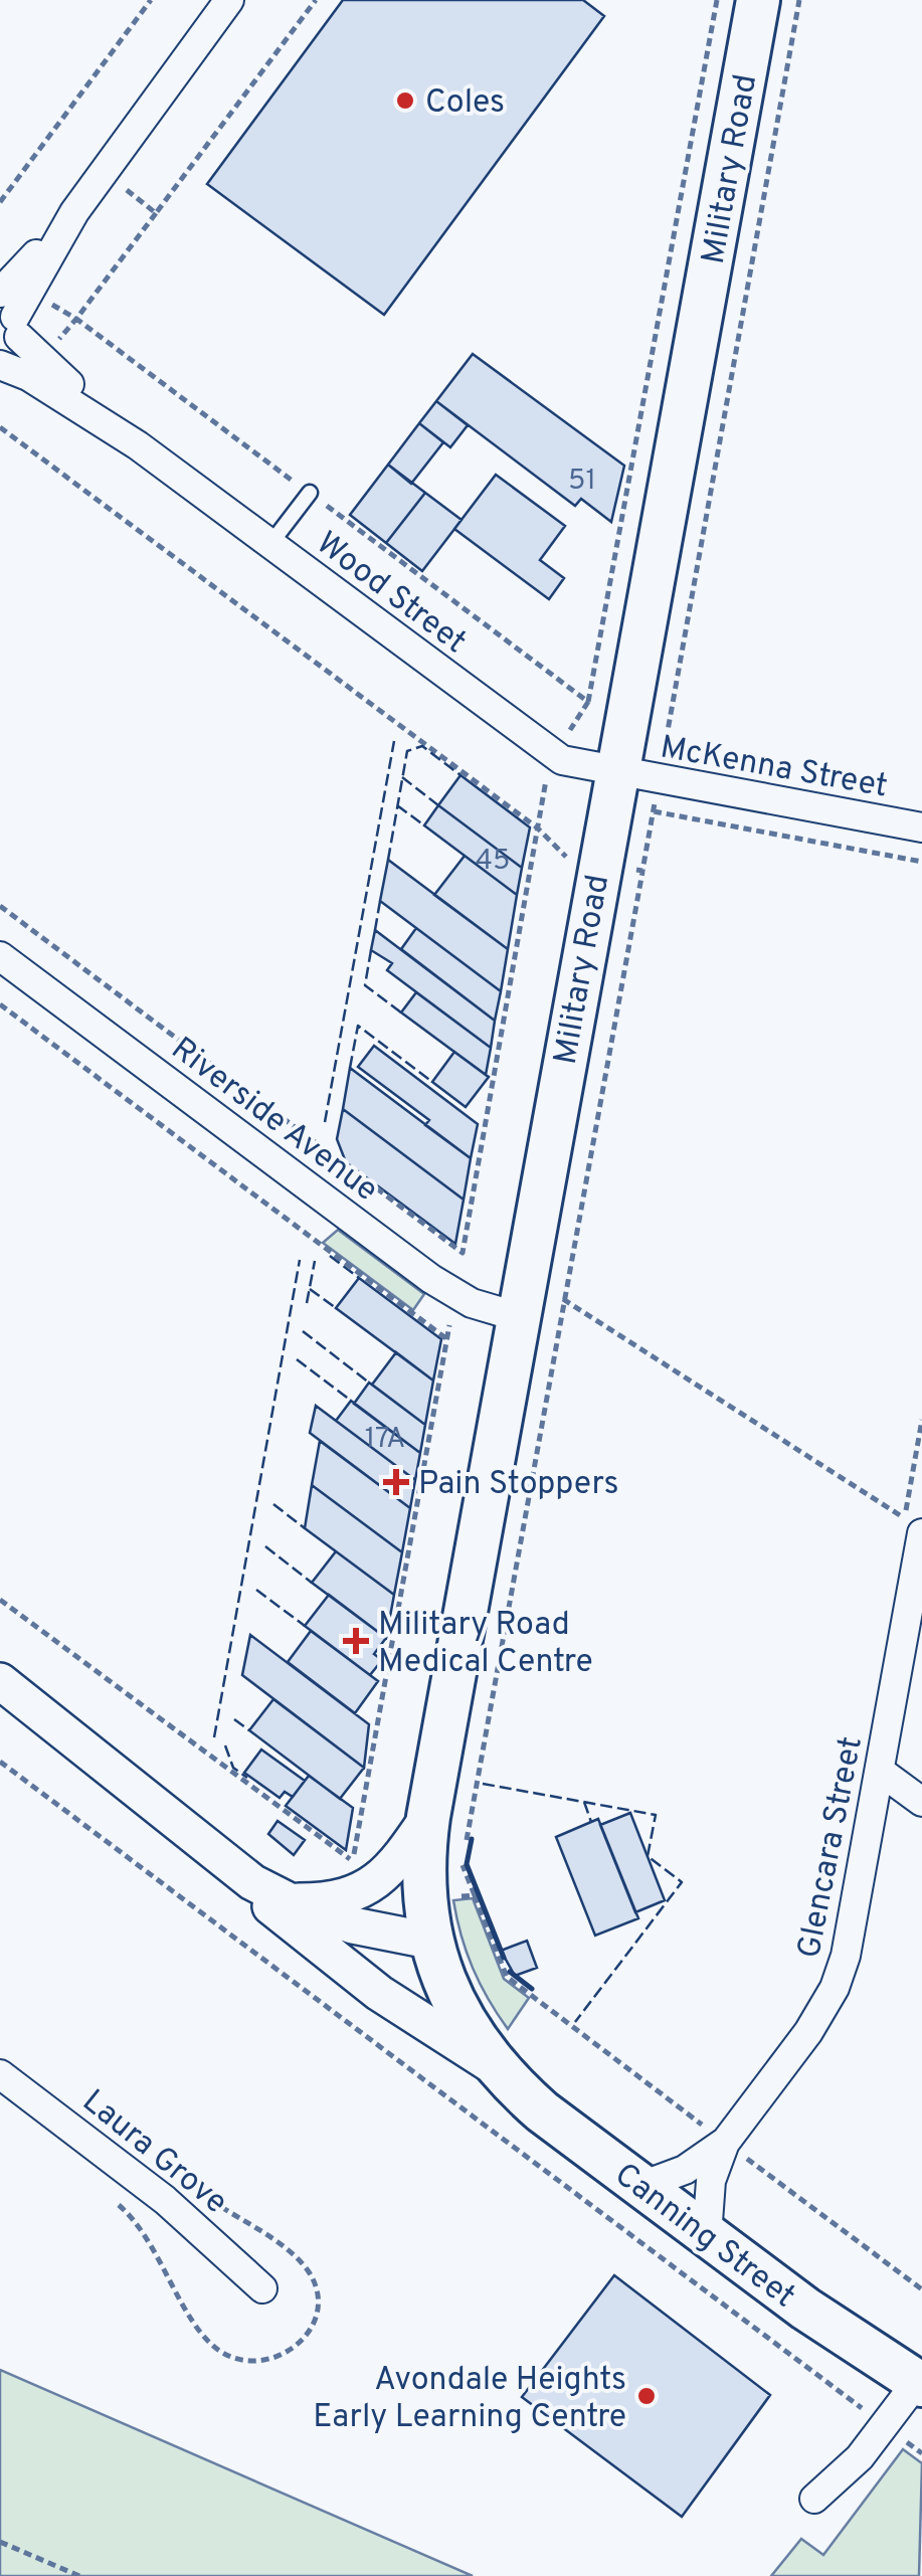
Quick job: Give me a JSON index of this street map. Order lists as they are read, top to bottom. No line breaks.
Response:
{"streets":{"main road":["Military Road","Canning Street"],"street":["Wood Street","McKenna Street","Riverside Avenue","Glencara Street","Laura Grove"]},"crossings":[["Military Road","Wood Street"],["Military Road","McKenna Street"],["Military Road","Riverside Avenue"],["Military Road","Canning Street"],["Wood Street","McKenna Street"],["Glencara Street","Canning Street"]],"places":{"other":["Coles","Avondale Heights Early Learning Centre"],"health":["Pain Stoppers","Military Road Medical Centre"]},"house_numbers":["51","45","17A"]}
